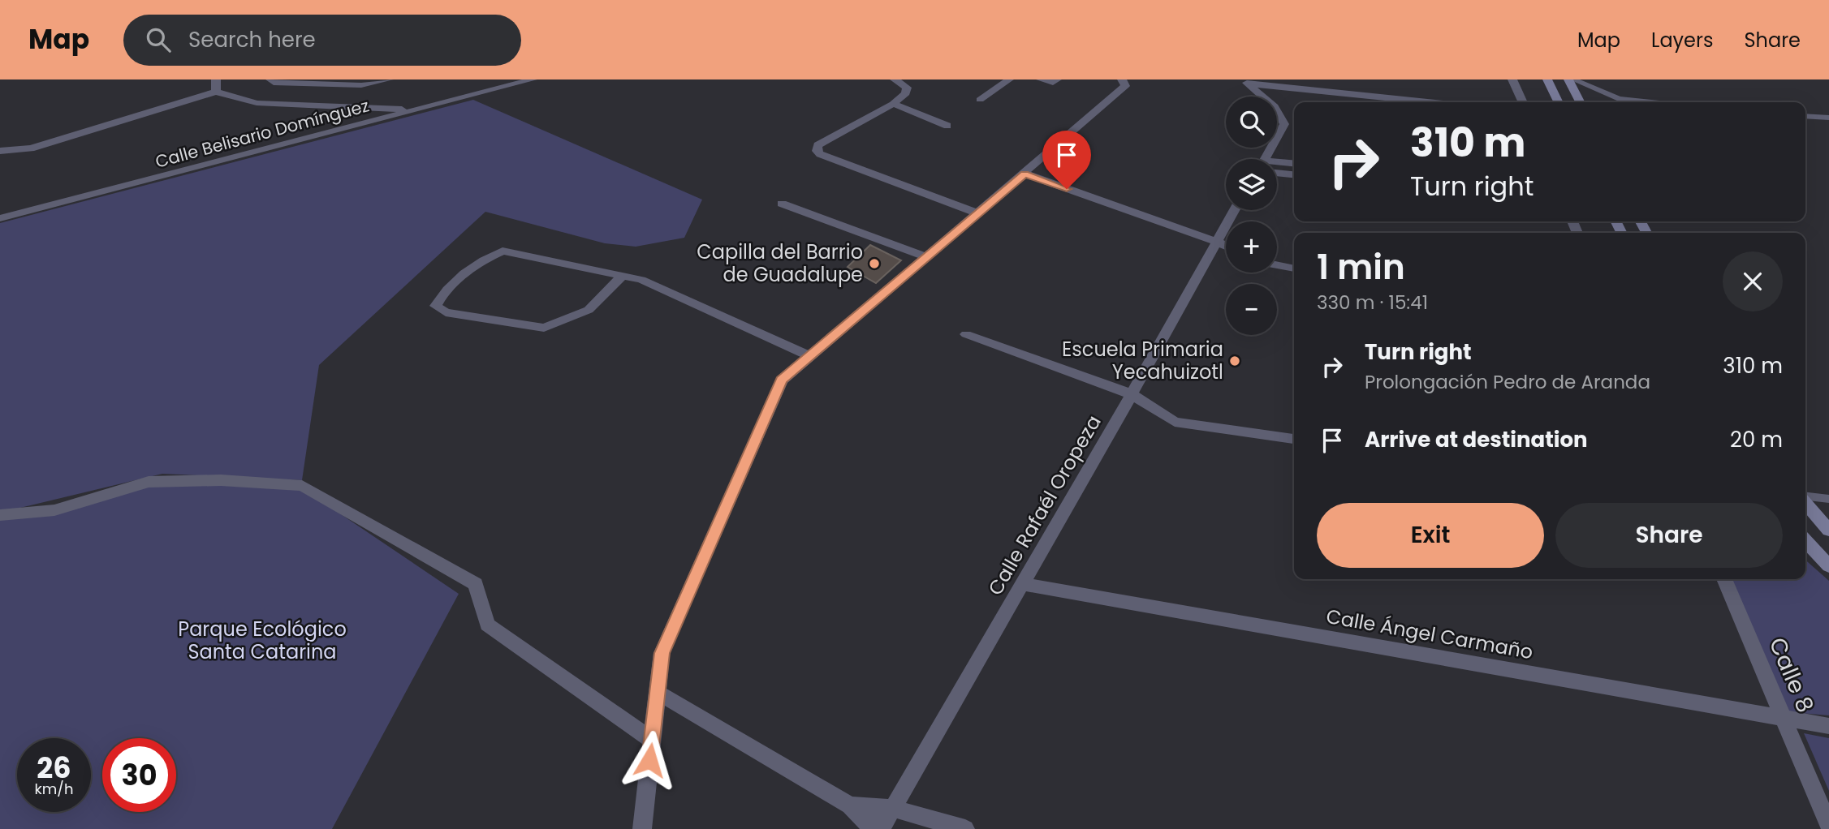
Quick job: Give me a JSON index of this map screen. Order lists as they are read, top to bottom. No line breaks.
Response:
{"streets":{"street":["Calle Belisario Domínguez","Calle Rafaél Oropeza","Calle Ángel Carmaño","Calle 8"]},"crossings":[["Calle Rafaél Oropeza","Calle Ángel Carmaño"],["Calle Ángel Carmaño","Calle 8"]],"parks":["Parque Ecológico Santa Catarina"],"places":["Capilla del Barrio de Guadalupe","Escuela Primaria Yecahuizotl"],"page":{"header":"Map","search":"Search here","nav":["Map","Layers","Share"],"map_buttons":["+","−"],"turn":["310 m","Turn right"],"heading":["1 min","330 m · 15:41"],"list":[{"name":"Turn right","note":"Prolongación Pedro de Aranda","value":"310 m"},{"name":"Arrive at destination","value":"20 m"}],"buttons":["Exit","Share"],"speed":"26 km/h","limit":"30"}}
